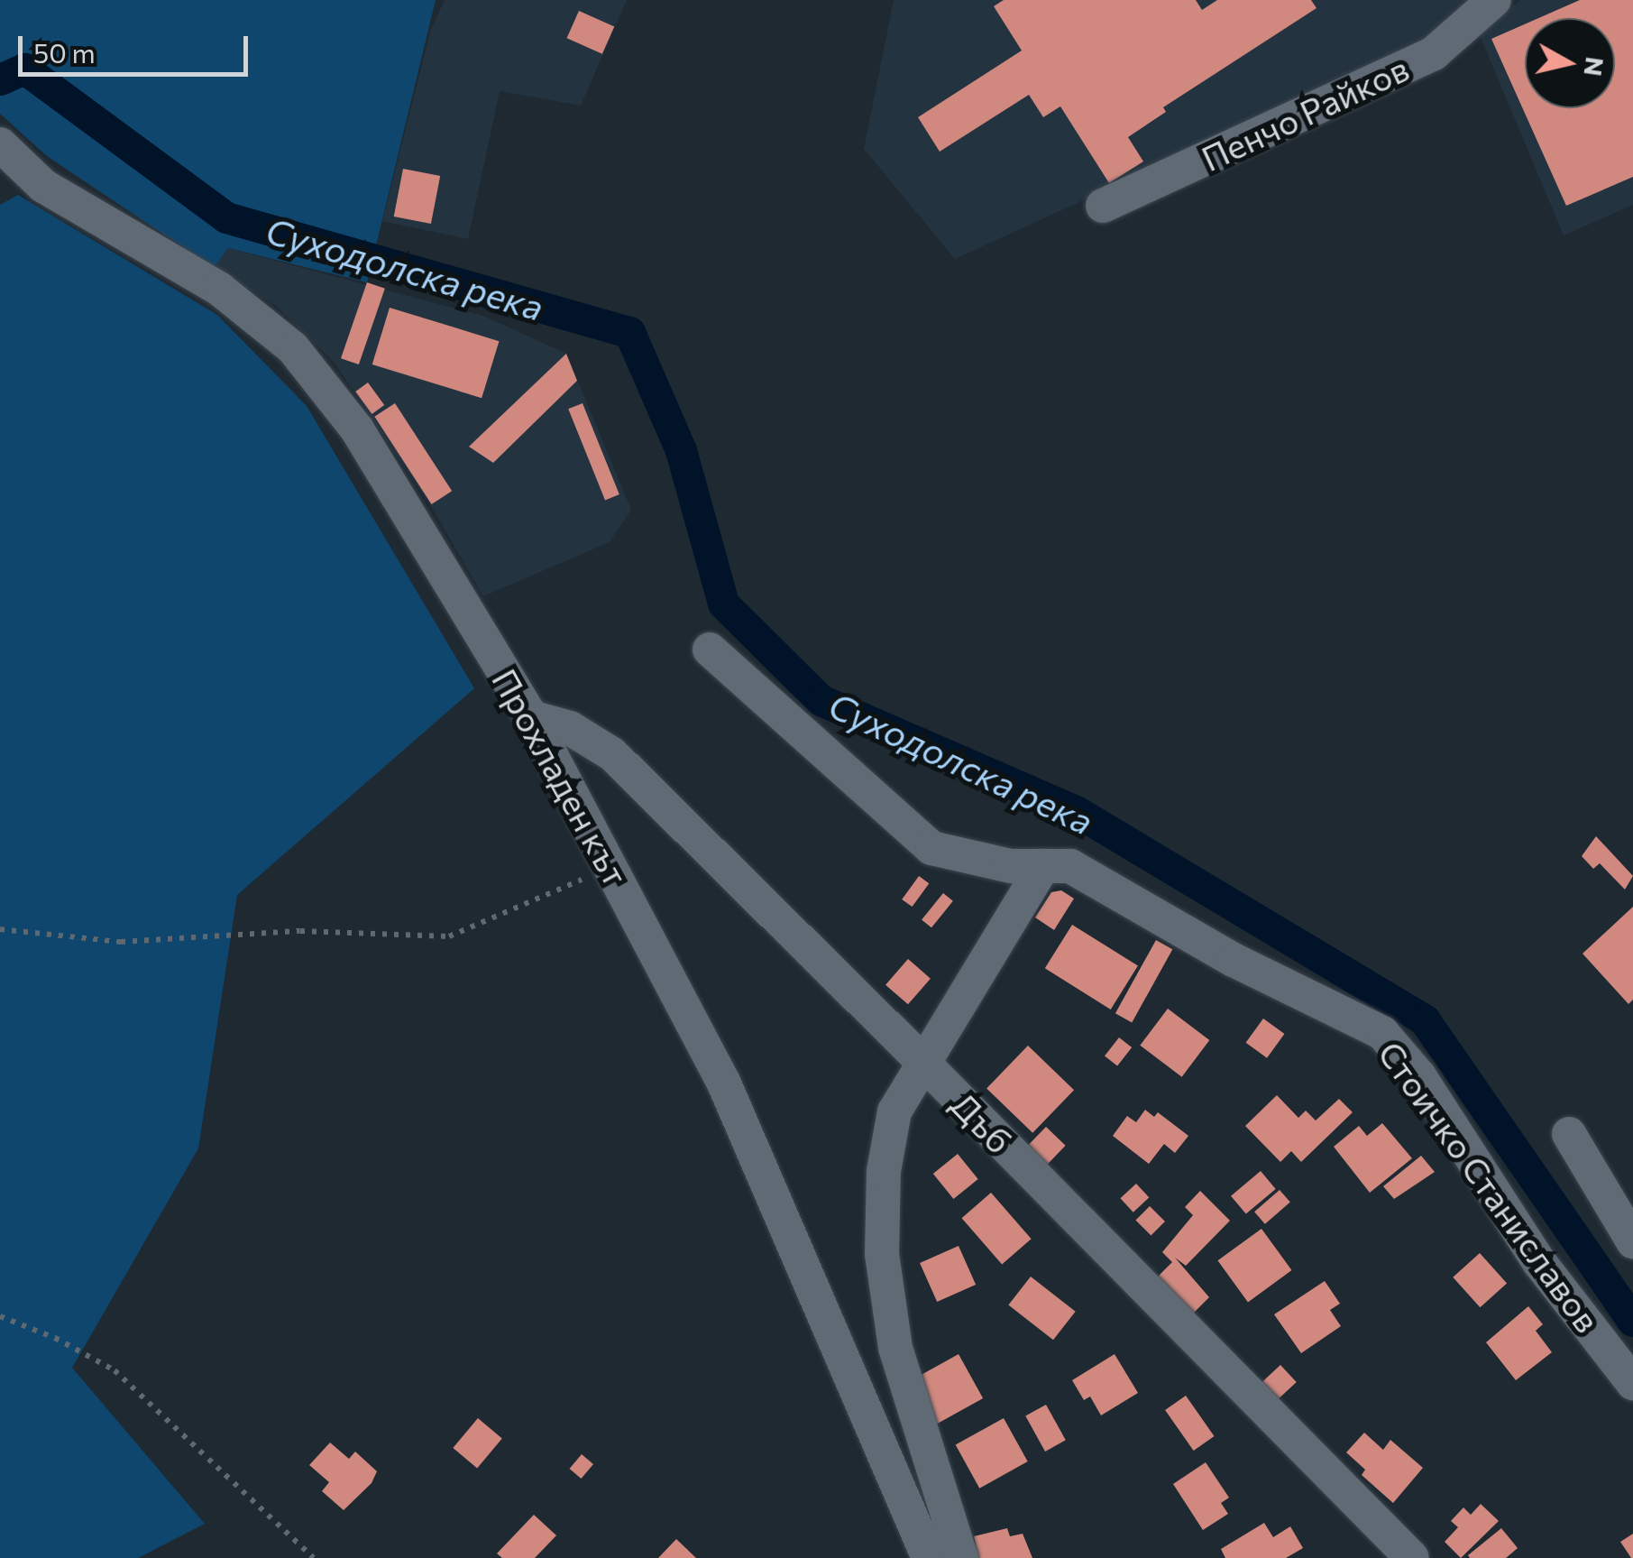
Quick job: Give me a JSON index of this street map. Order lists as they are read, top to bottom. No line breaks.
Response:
{"streets":{"street":["Пенчо Райков","Прохладен кът","Дъб","Стоичко Станиславов"]},"crossings":[["Прохладен кът","Дъб"]],"water":["Суходолска река"],"scale_bar":"50 m","north":"right"}
